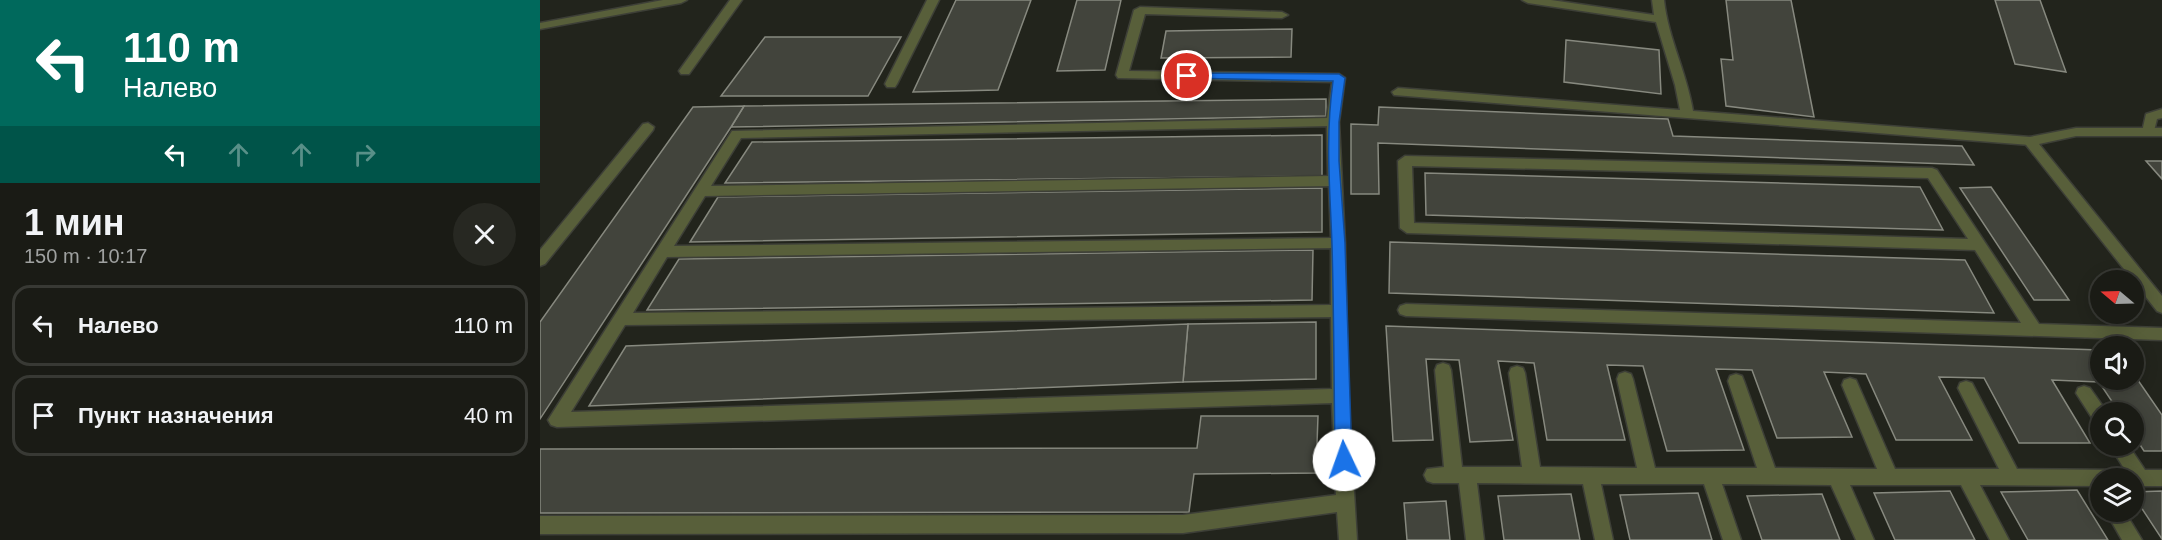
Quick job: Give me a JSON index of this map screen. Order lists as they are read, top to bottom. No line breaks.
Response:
{"north":"left","page":{"turn":["110 m","Налево"],"heading":["1 мин","150 m · 10:17"],"list":[{"name":"Налево","value":"110 m"},{"name":"Пункт назначения","value":"40 m"}]}}
